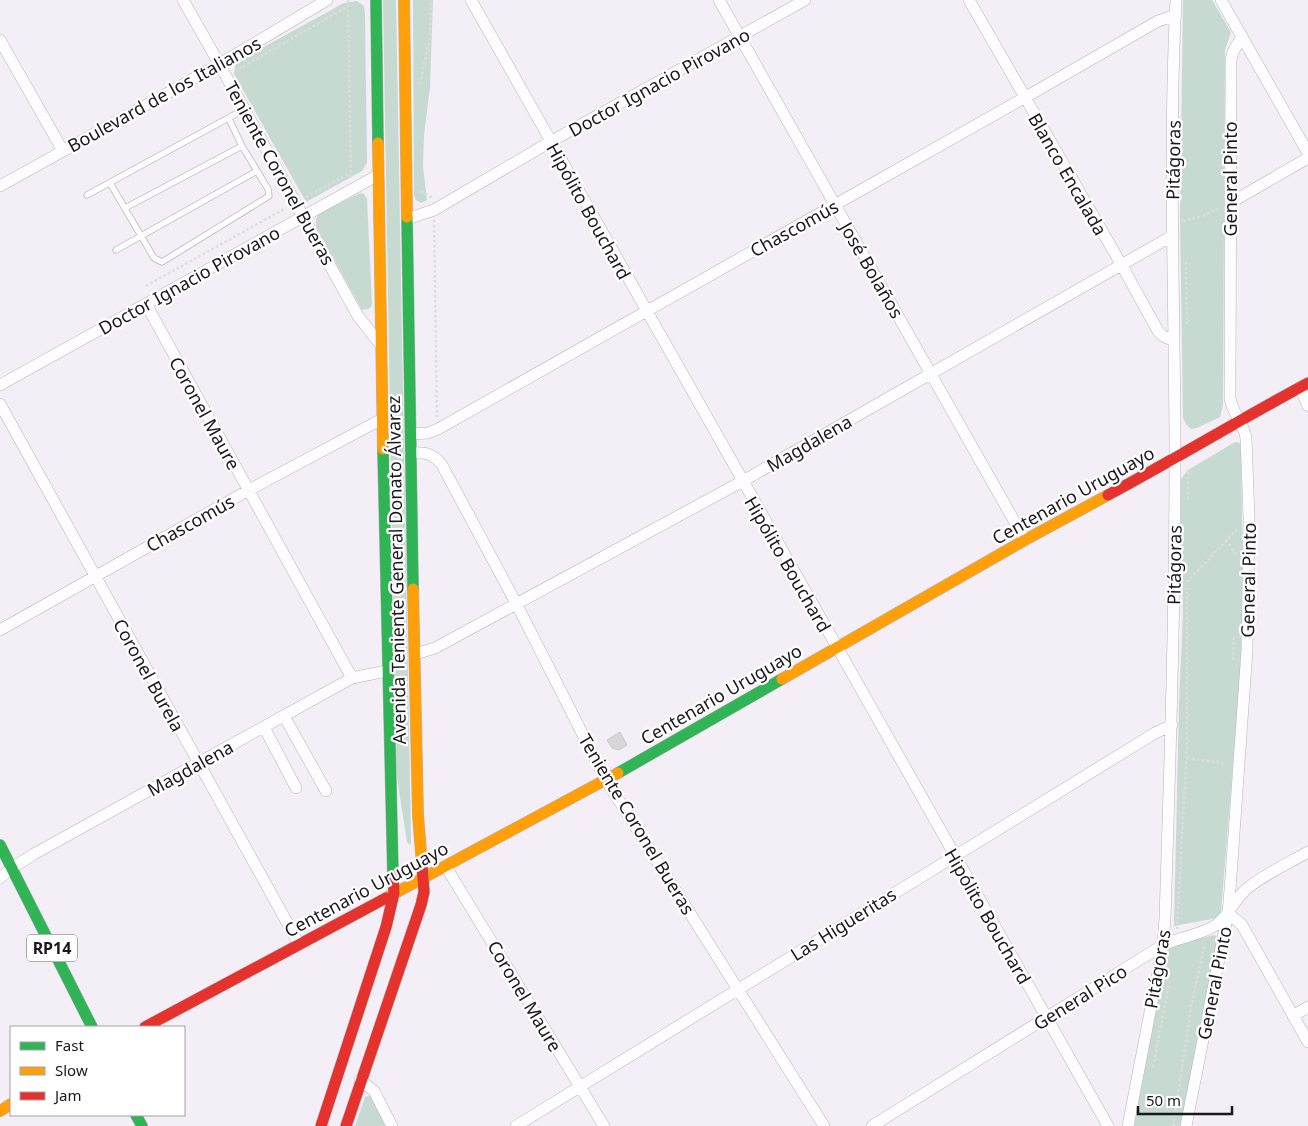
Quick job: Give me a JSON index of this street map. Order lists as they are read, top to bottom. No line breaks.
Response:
{"streets":{"main road":["Centenario Uruguayo","Avenida Teniente General Donato Álvarez","RP14"],"street":["Doctor Ignacio Pirovano","Boulevard de los Italianos","Pitágoras","Teniente Coronel Bueras","Blanco Encalada","General Pinto","Hipólito Bouchard","Chascomús","José Bolaños","Coronel Maure","Magdalena","Coronel Burela","Las Higueritas","General Pico"]},"crossings":[["Doctor Ignacio Pirovano","Teniente Coronel Bueras"],["Doctor Ignacio Pirovano","Hipólito Bouchard"],["Doctor Ignacio Pirovano","José Bolaños"],["Doctor Ignacio Pirovano","Coronel Maure"],["Doctor Ignacio Pirovano","Avenida Teniente General Donato Álvarez"],["Boulevard de los Italianos","Teniente Coronel Bueras"],["Pitágoras","Blanco Encalada"],["Pitágoras","Chascomús"],["Pitágoras","Magdalena"],["Pitágoras","Centenario Uruguayo"],["Pitágoras","Las Higueritas"],["Pitágoras","General Pico"],["Teniente Coronel Bueras","Magdalena"],["Teniente Coronel Bueras","Centenario Uruguayo"],["Teniente Coronel Bueras","Avenida Teniente General Donato Álvarez"],["Teniente Coronel Bueras","Las Higueritas"],["Blanco Encalada","Chascomús"],["Blanco Encalada","Magdalena"],["General Pinto","Centenario Uruguayo"],["General Pinto","General Pico"],["Hipólito Bouchard","Chascomús"],["Hipólito Bouchard","Magdalena"],["Hipólito Bouchard","Centenario Uruguayo"],["Hipólito Bouchard","Las Higueritas"],["Hipólito Bouchard","General Pico"],["Chascomús","José Bolaños"],["Chascomús","Coronel Maure"],["Chascomús","Avenida Teniente General Donato Álvarez"],["Chascomús","Coronel Burela"],["José Bolaños","Magdalena"],["José Bolaños","Centenario Uruguayo"],["Coronel Maure","Magdalena"],["Coronel Maure","Centenario Uruguayo"],["Coronel Maure","Las Higueritas"],["Magdalena","Avenida Teniente General Donato Álvarez"],["Magdalena","Coronel Burela"],["Magdalena","RP14"],["Centenario Uruguayo","Avenida Teniente General Donato Álvarez"],["Centenario Uruguayo","Coronel Burela"]],"legend":["Fast","Slow","Jam"],"scale_bar":"50 m"}
